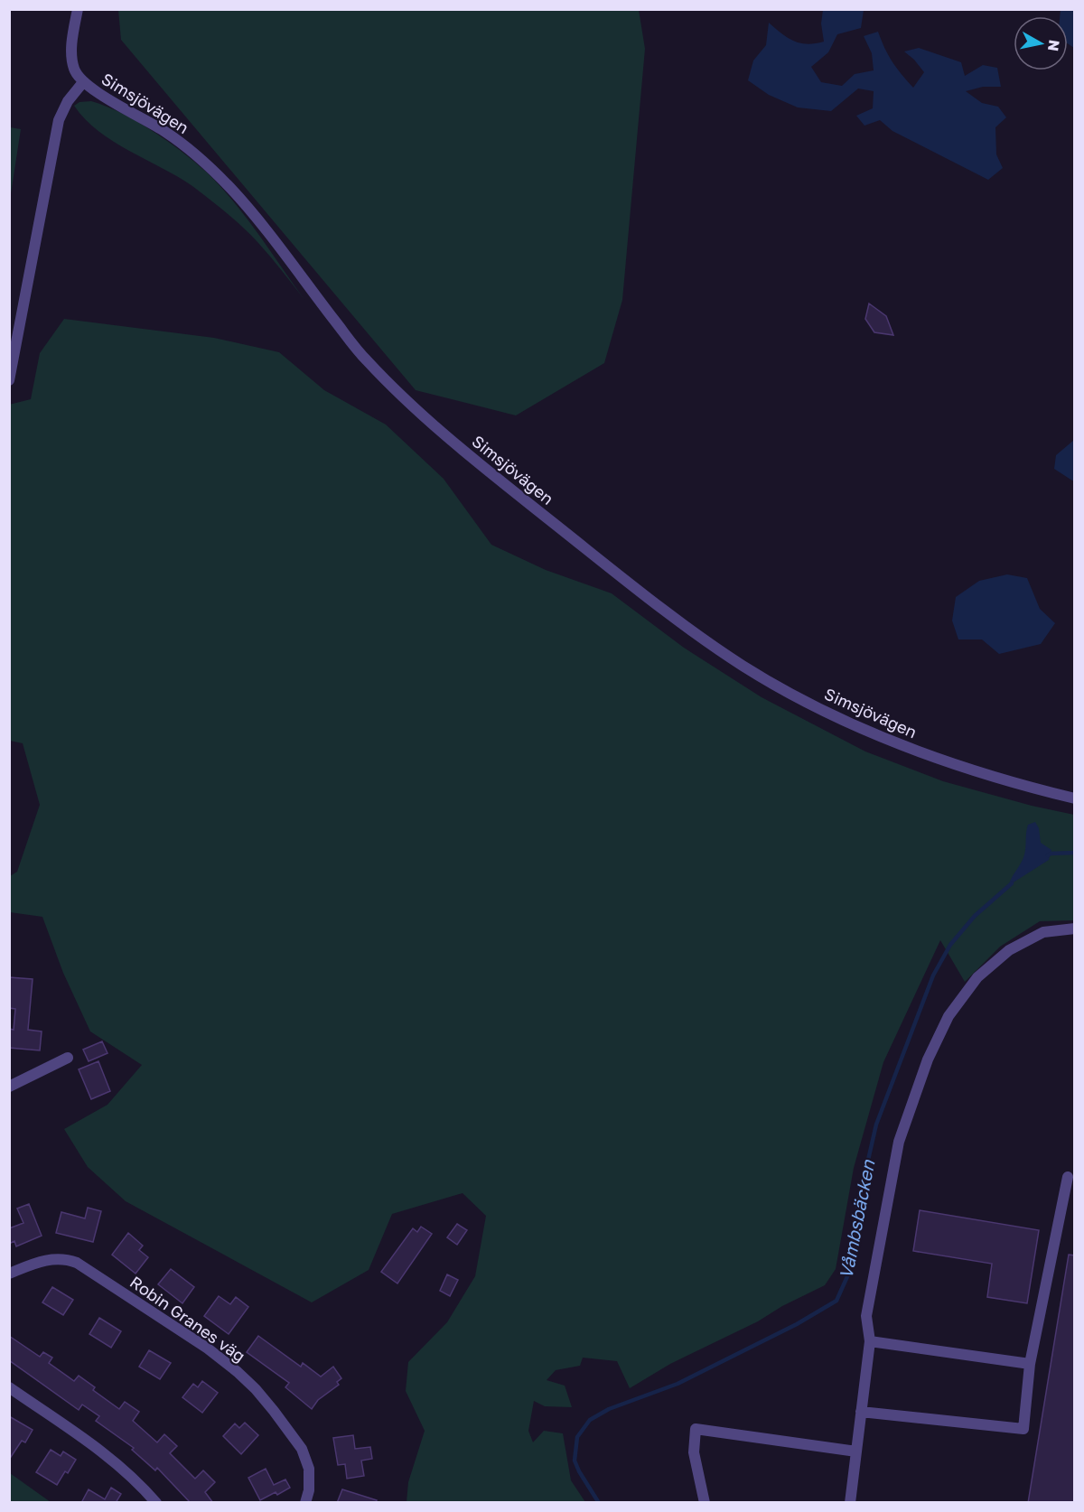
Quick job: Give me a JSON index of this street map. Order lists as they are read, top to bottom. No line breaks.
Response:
{"streets":{"street":["Simsjövägen","Robin Granes väg"]},"water":["Våmbsbäcken"],"north":"right"}
